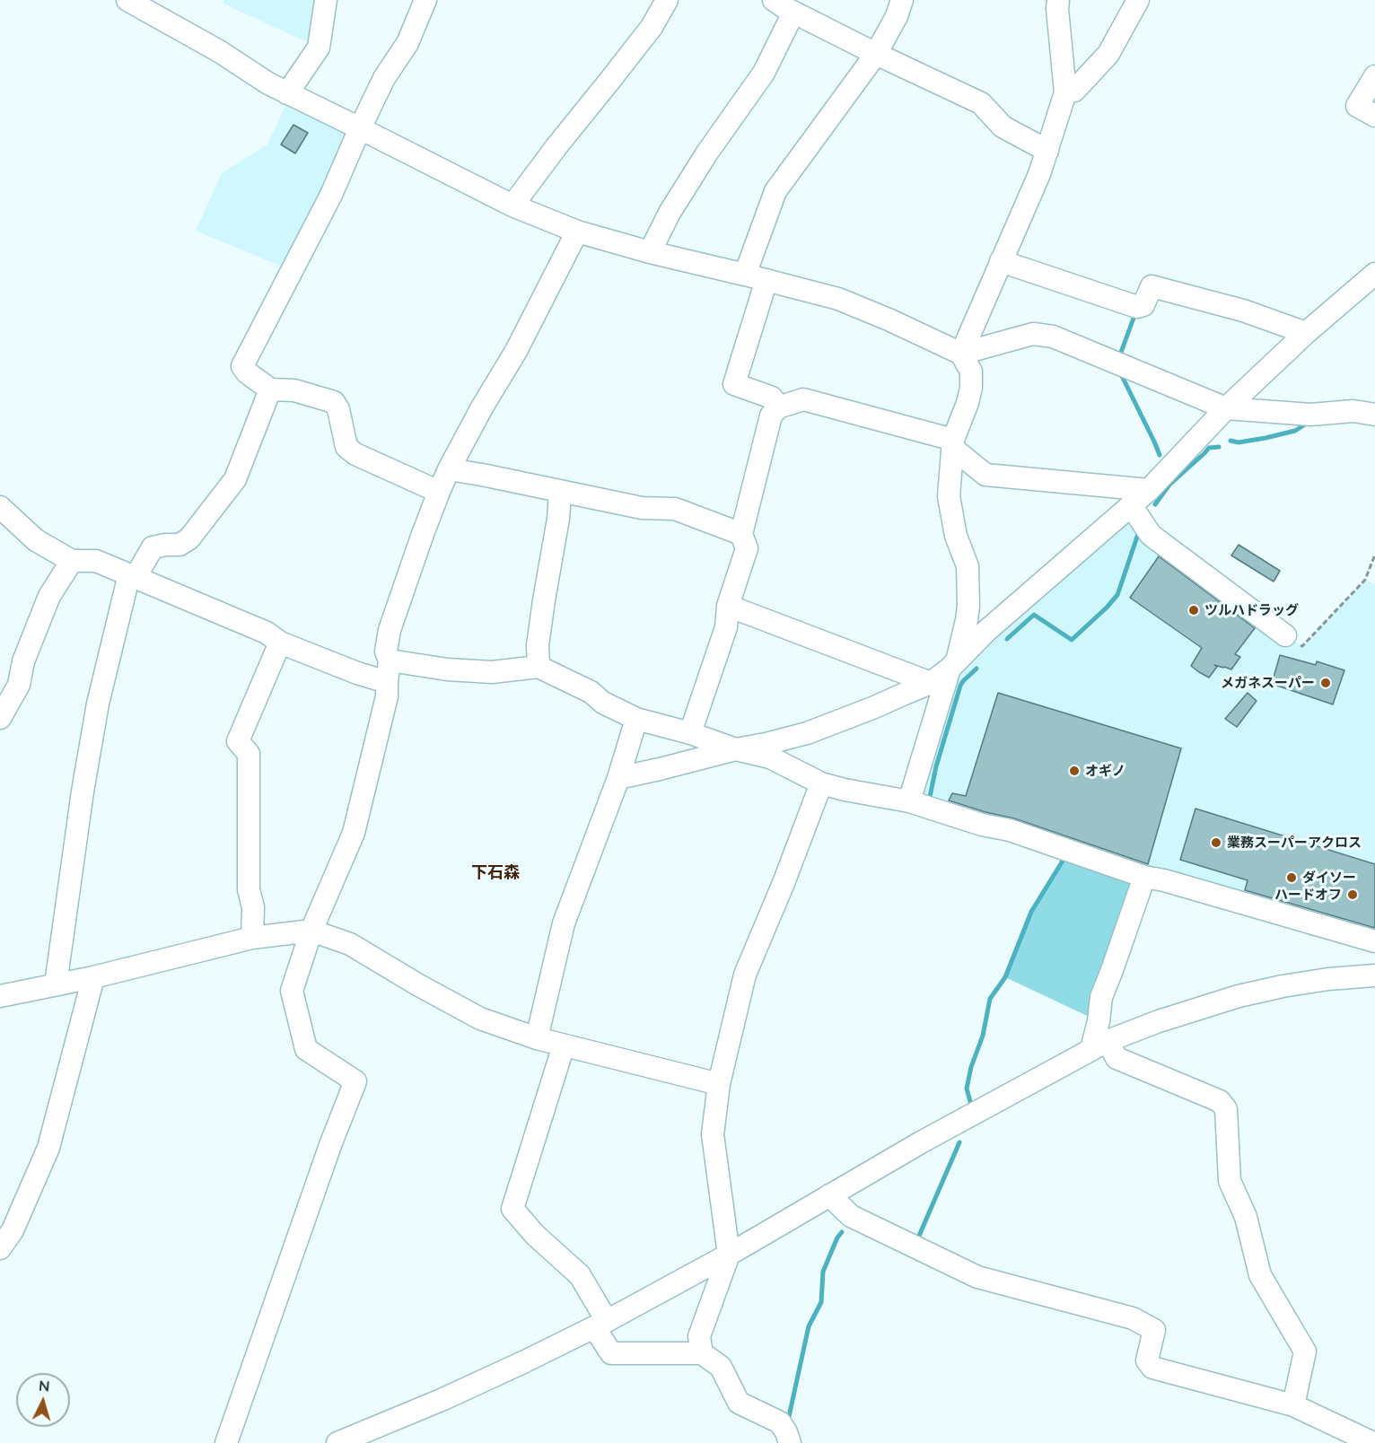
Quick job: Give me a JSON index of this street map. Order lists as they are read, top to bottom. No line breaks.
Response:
{"districts":["下石森"],"places":["ツルハドラッグ","メガネスーパー","オギノ","業務スーパーアクロス","ダイソー","ハードオフ"],"north":"top"}
